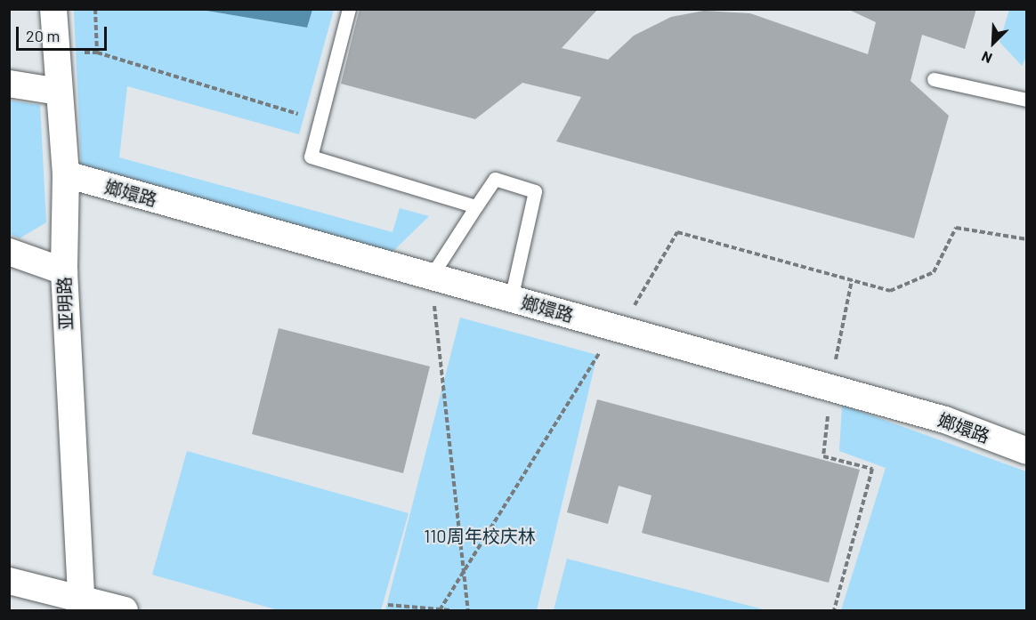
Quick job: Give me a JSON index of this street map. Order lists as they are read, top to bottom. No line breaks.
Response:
{"streets":{"street":["嫏嬛路","亚明路"]},"crossings":[["嫏嬛路","亚明路"]],"parks":["110周年校庆林"],"scale_bar":"20 m","north":"bottom left"}
